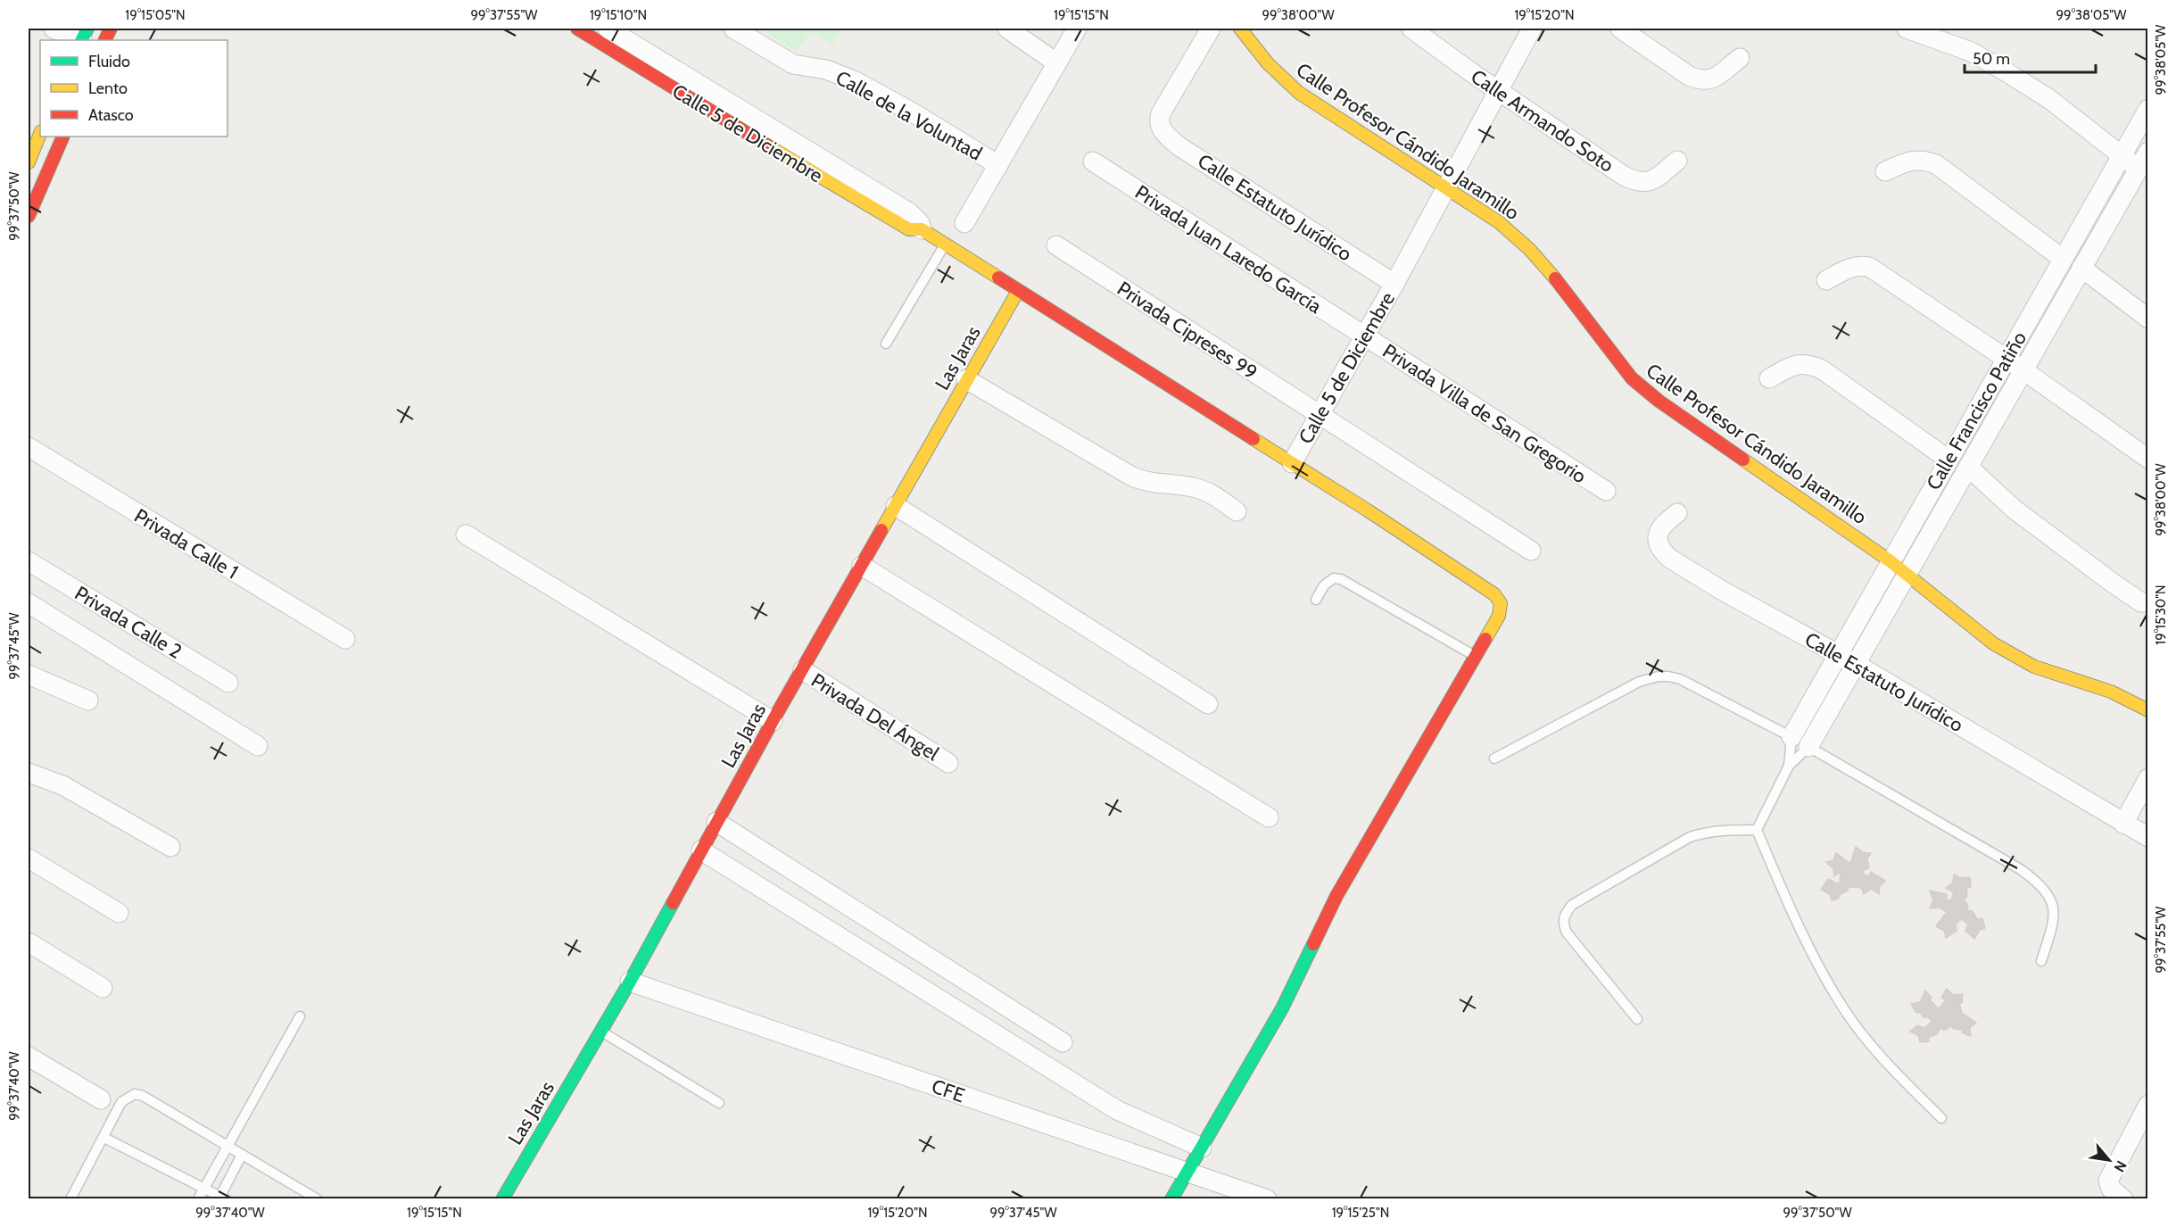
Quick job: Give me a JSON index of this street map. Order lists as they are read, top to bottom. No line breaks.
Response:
{"streets":{"street":["Calle de la Voluntad","Calle Armando Soto","Calle 5 de Diciembre","Calle Profesor Cándido Jaramillo","Calle Estatuto Jurídico","Privada Juan Laredo García","Privada Cipreses 99","Las Jaras","Calle Francisco Patiño","Privada Villa de San Gregorio","Privada Calle 1","Privada Calle 2","Privada Del Ángel","CFE"]},"crossings":[["Calle Armando Soto","Calle 5 de Diciembre"],["Calle 5 de Diciembre","Calle Profesor Cándido Jaramillo"],["Calle 5 de Diciembre","Calle Estatuto Jurídico"],["Calle 5 de Diciembre","Privada Juan Laredo García"],["Calle 5 de Diciembre","Privada Cipreses 99"],["Calle 5 de Diciembre","Las Jaras"],["Calle 5 de Diciembre","Privada Villa de San Gregorio"],["Calle Profesor Cándido Jaramillo","Calle Francisco Patiño"],["Calle Estatuto Jurídico","Calle Francisco Patiño"],["Privada Juan Laredo García","Privada Villa de San Gregorio"],["Las Jaras","Privada Del Ángel"],["Las Jaras","CFE"]],"legend":["Fluido","Lento","Atasco"],"scale_bar":"50 m","north":"bottom right","coordinates":["19°15'05\"N","99°37'55\"W","19°15'10\"N","19°15'15\"N","99°38'00\"W","19°15'20\"N","99°38'05\"W","99°37'50\"W","19°15'30\"N","99°37'45\"W","99°37'40\"W","19°15'25\"N"]}
